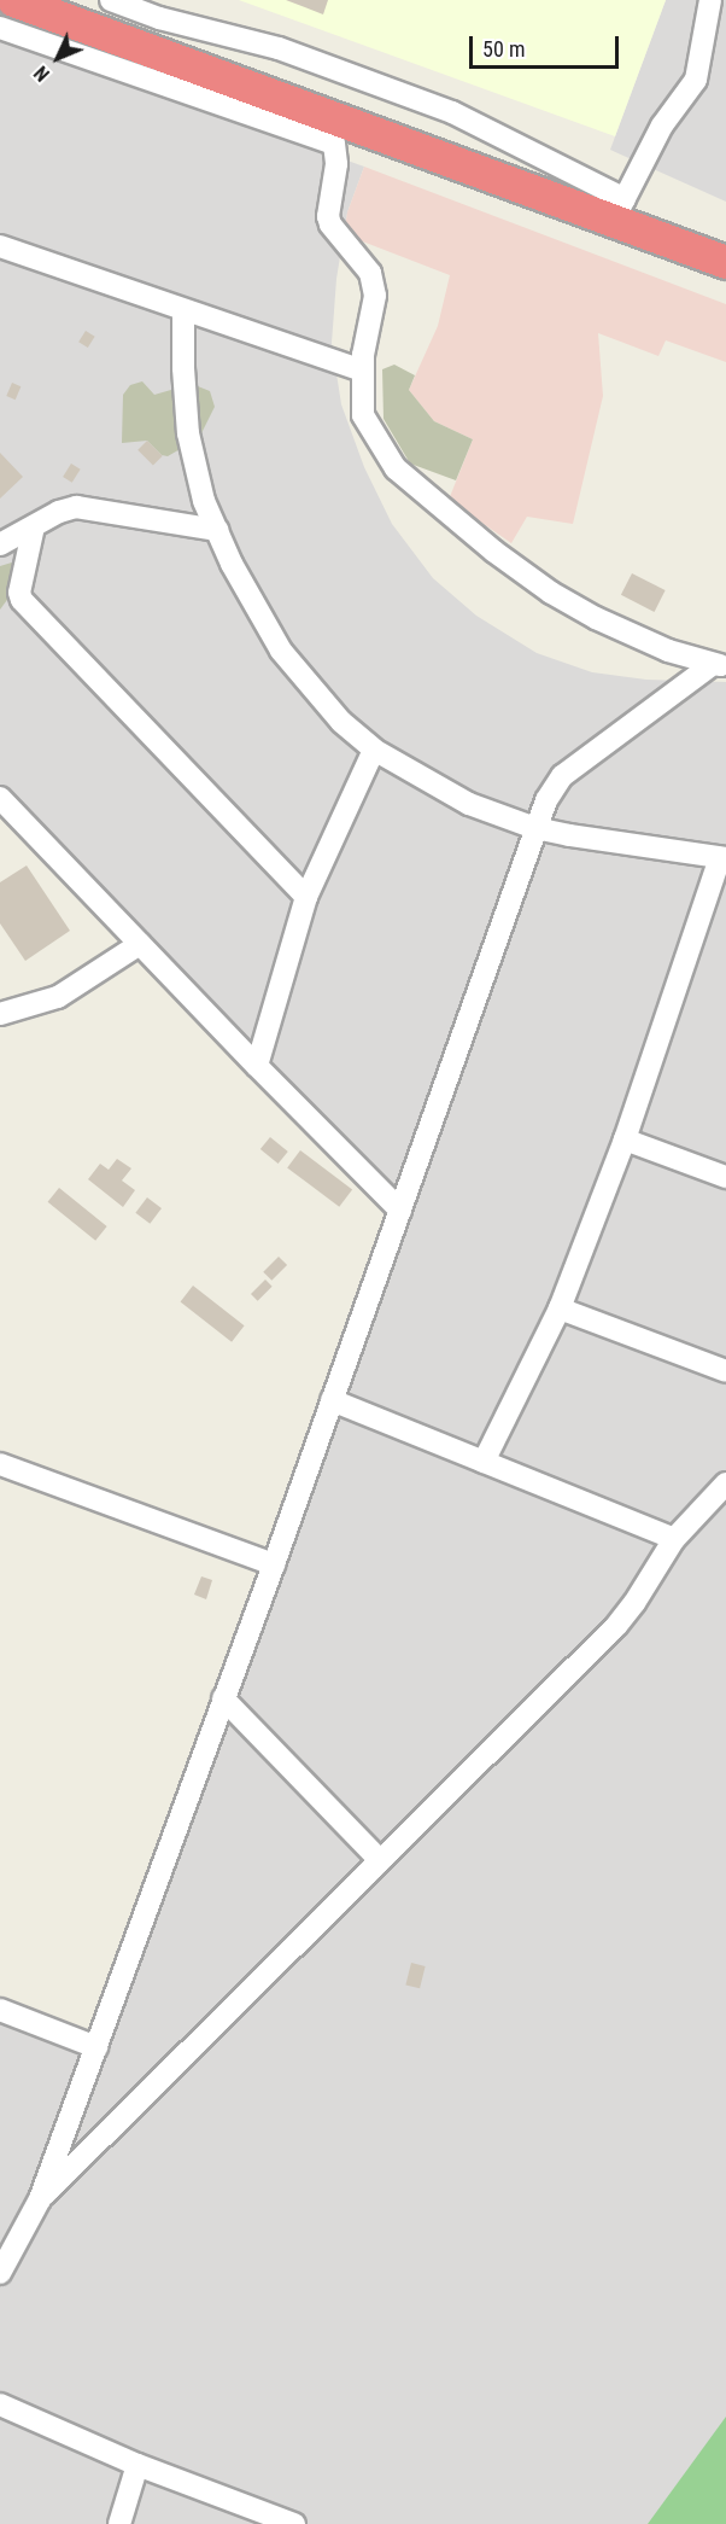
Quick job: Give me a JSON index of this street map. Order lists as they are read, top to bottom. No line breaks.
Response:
{"scale_bar":"50 m","north":"bottom left"}
